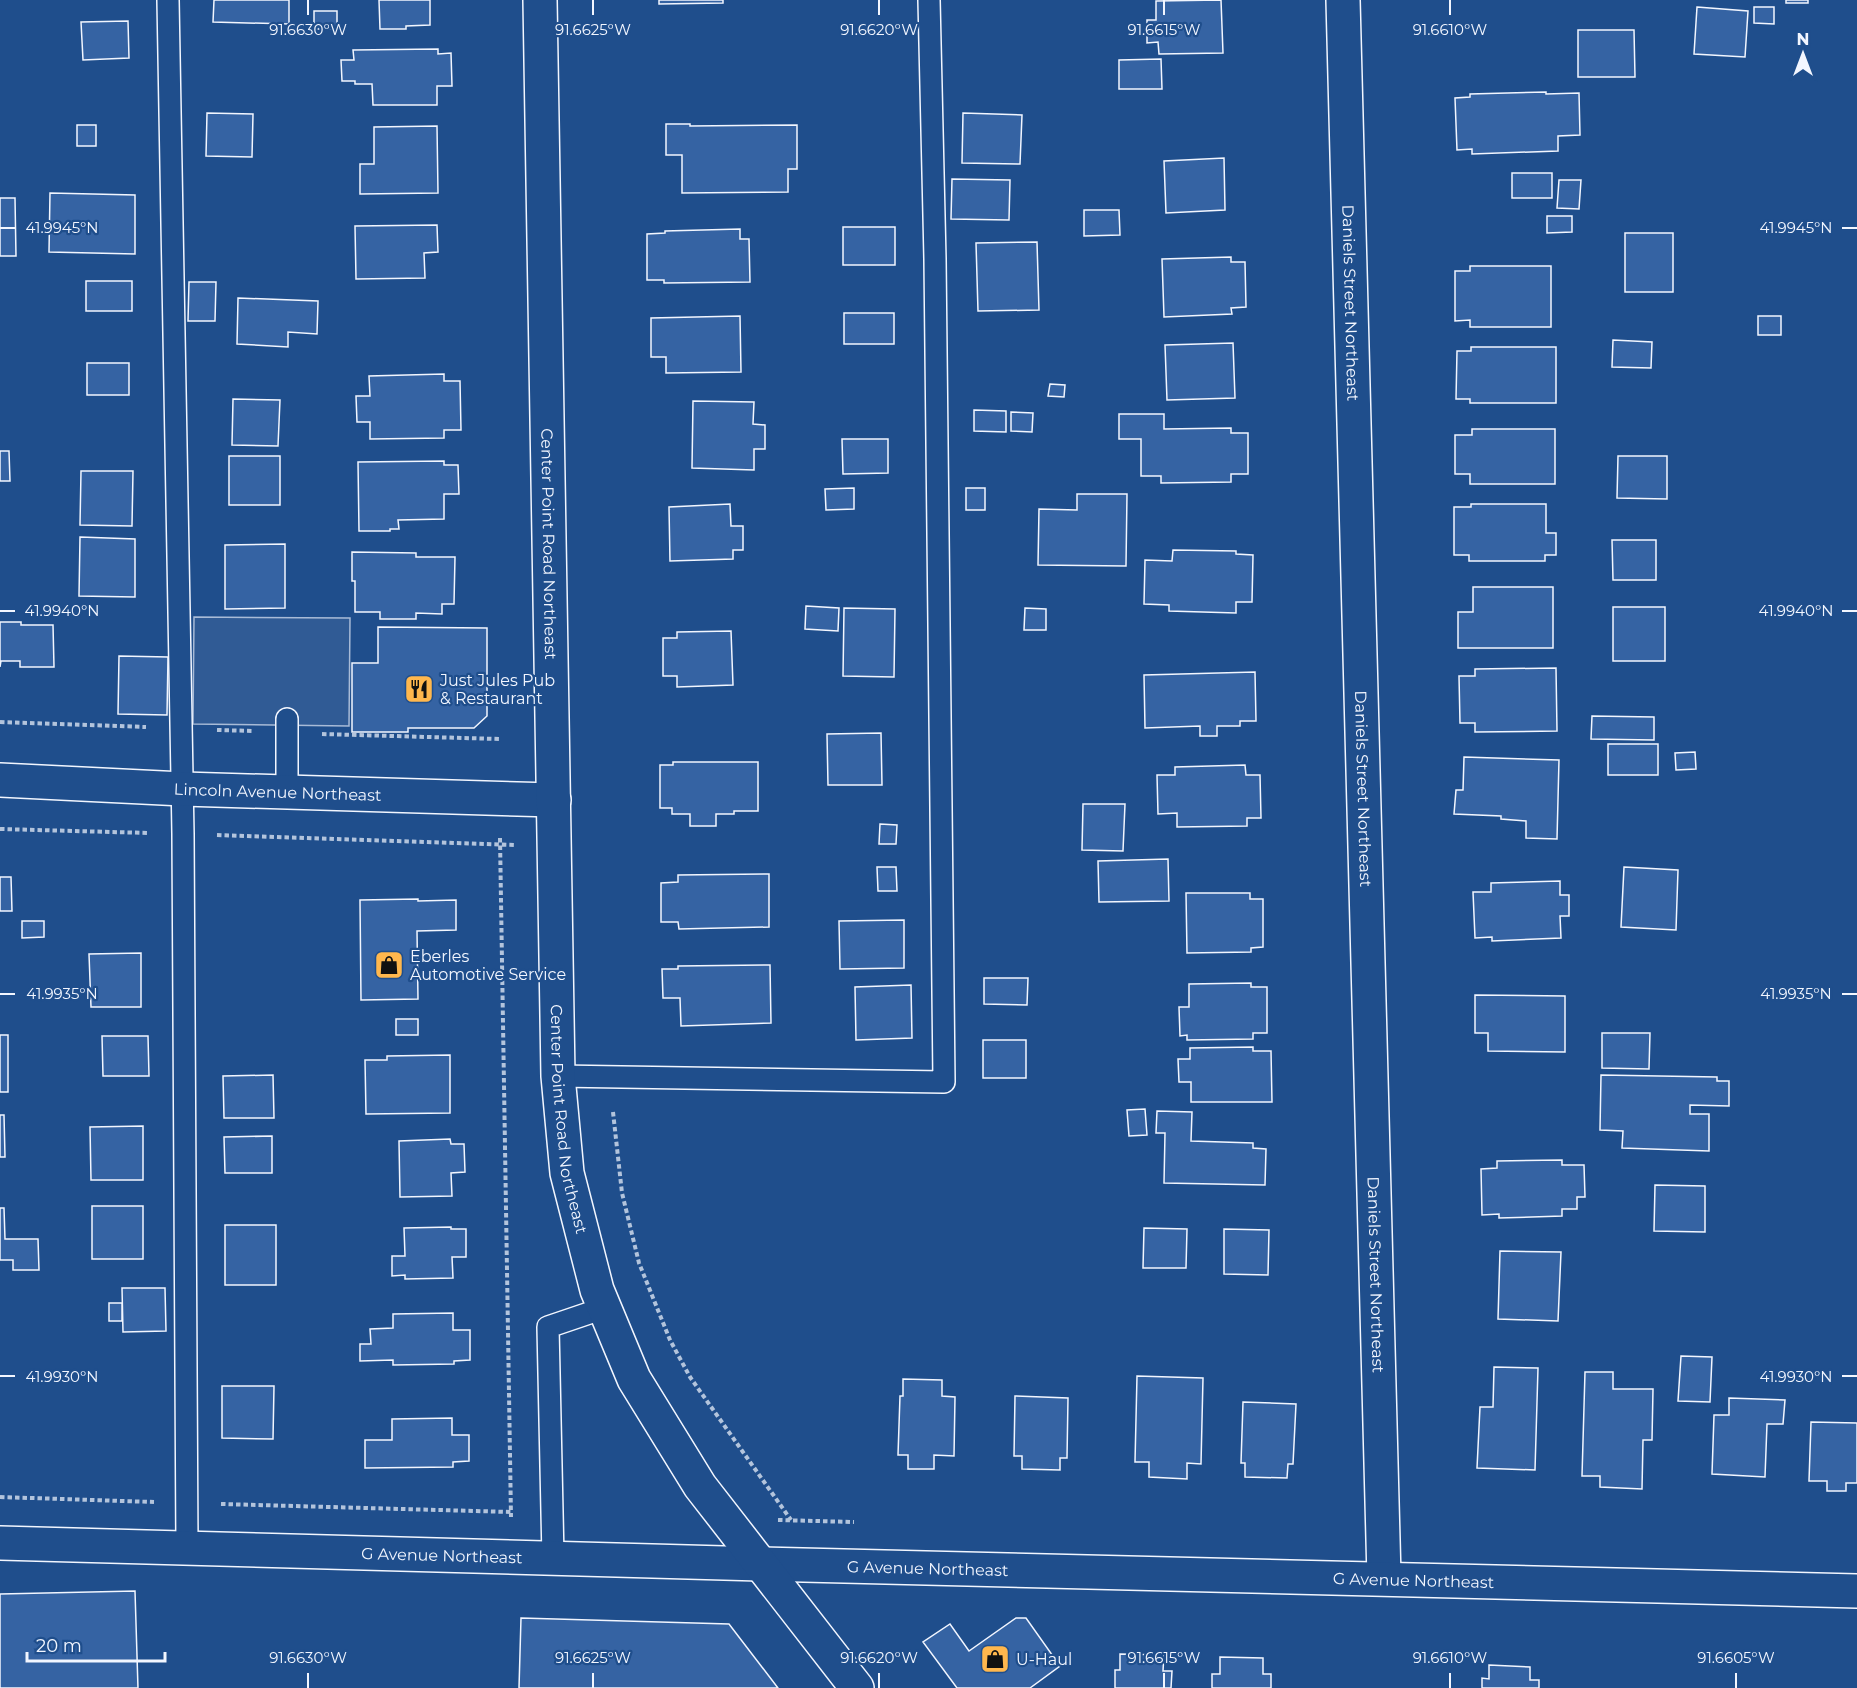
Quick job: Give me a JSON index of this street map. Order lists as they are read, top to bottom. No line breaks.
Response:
{"streets":{"street":["Daniels Street Northeast","Center Point Road Northeast","Lincoln Avenue Northeast","G Avenue Northeast"]},"crossings":[["Daniels Street Northeast","G Avenue Northeast"],["Center Point Road Northeast","Lincoln Avenue Northeast"],["Center Point Road Northeast","G Avenue Northeast"]],"places":{"restaurant":["Just Jules Pub & Restaurant"],"shop":["Eberles Automotive Service","U-Haul"]},"scale_bar":"20 m","north":"top","coordinates":["91.6630°W","91.6625°W","91.6620°W","91.6615°W","91.6610°W","41.9945°N","41.9940°N","41.9935°N","41.9930°N","91.6605°W"]}
